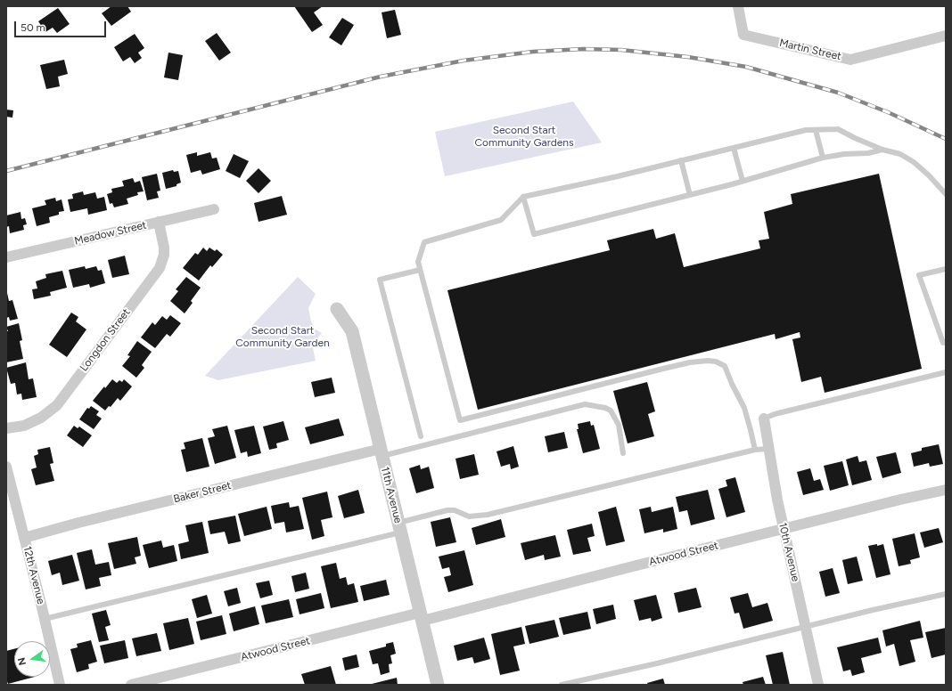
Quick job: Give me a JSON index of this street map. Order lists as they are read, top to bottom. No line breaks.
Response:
{"streets":{"street":["Martin Street","Meadow Street","Longdon Street","Baker Street","11th Avenue","10th Avenue","Atwood Street","12th Avenue"]},"crossings":[["Meadow Street","Longdon Street"],["Baker Street","11th Avenue"],["Baker Street","12th Avenue"],["11th Avenue","Atwood Street"],["10th Avenue","Atwood Street"]],"parks":["Second Start Community Gardens","Second Start Community Garden"],"scale_bar":"50 m","north":"left"}
